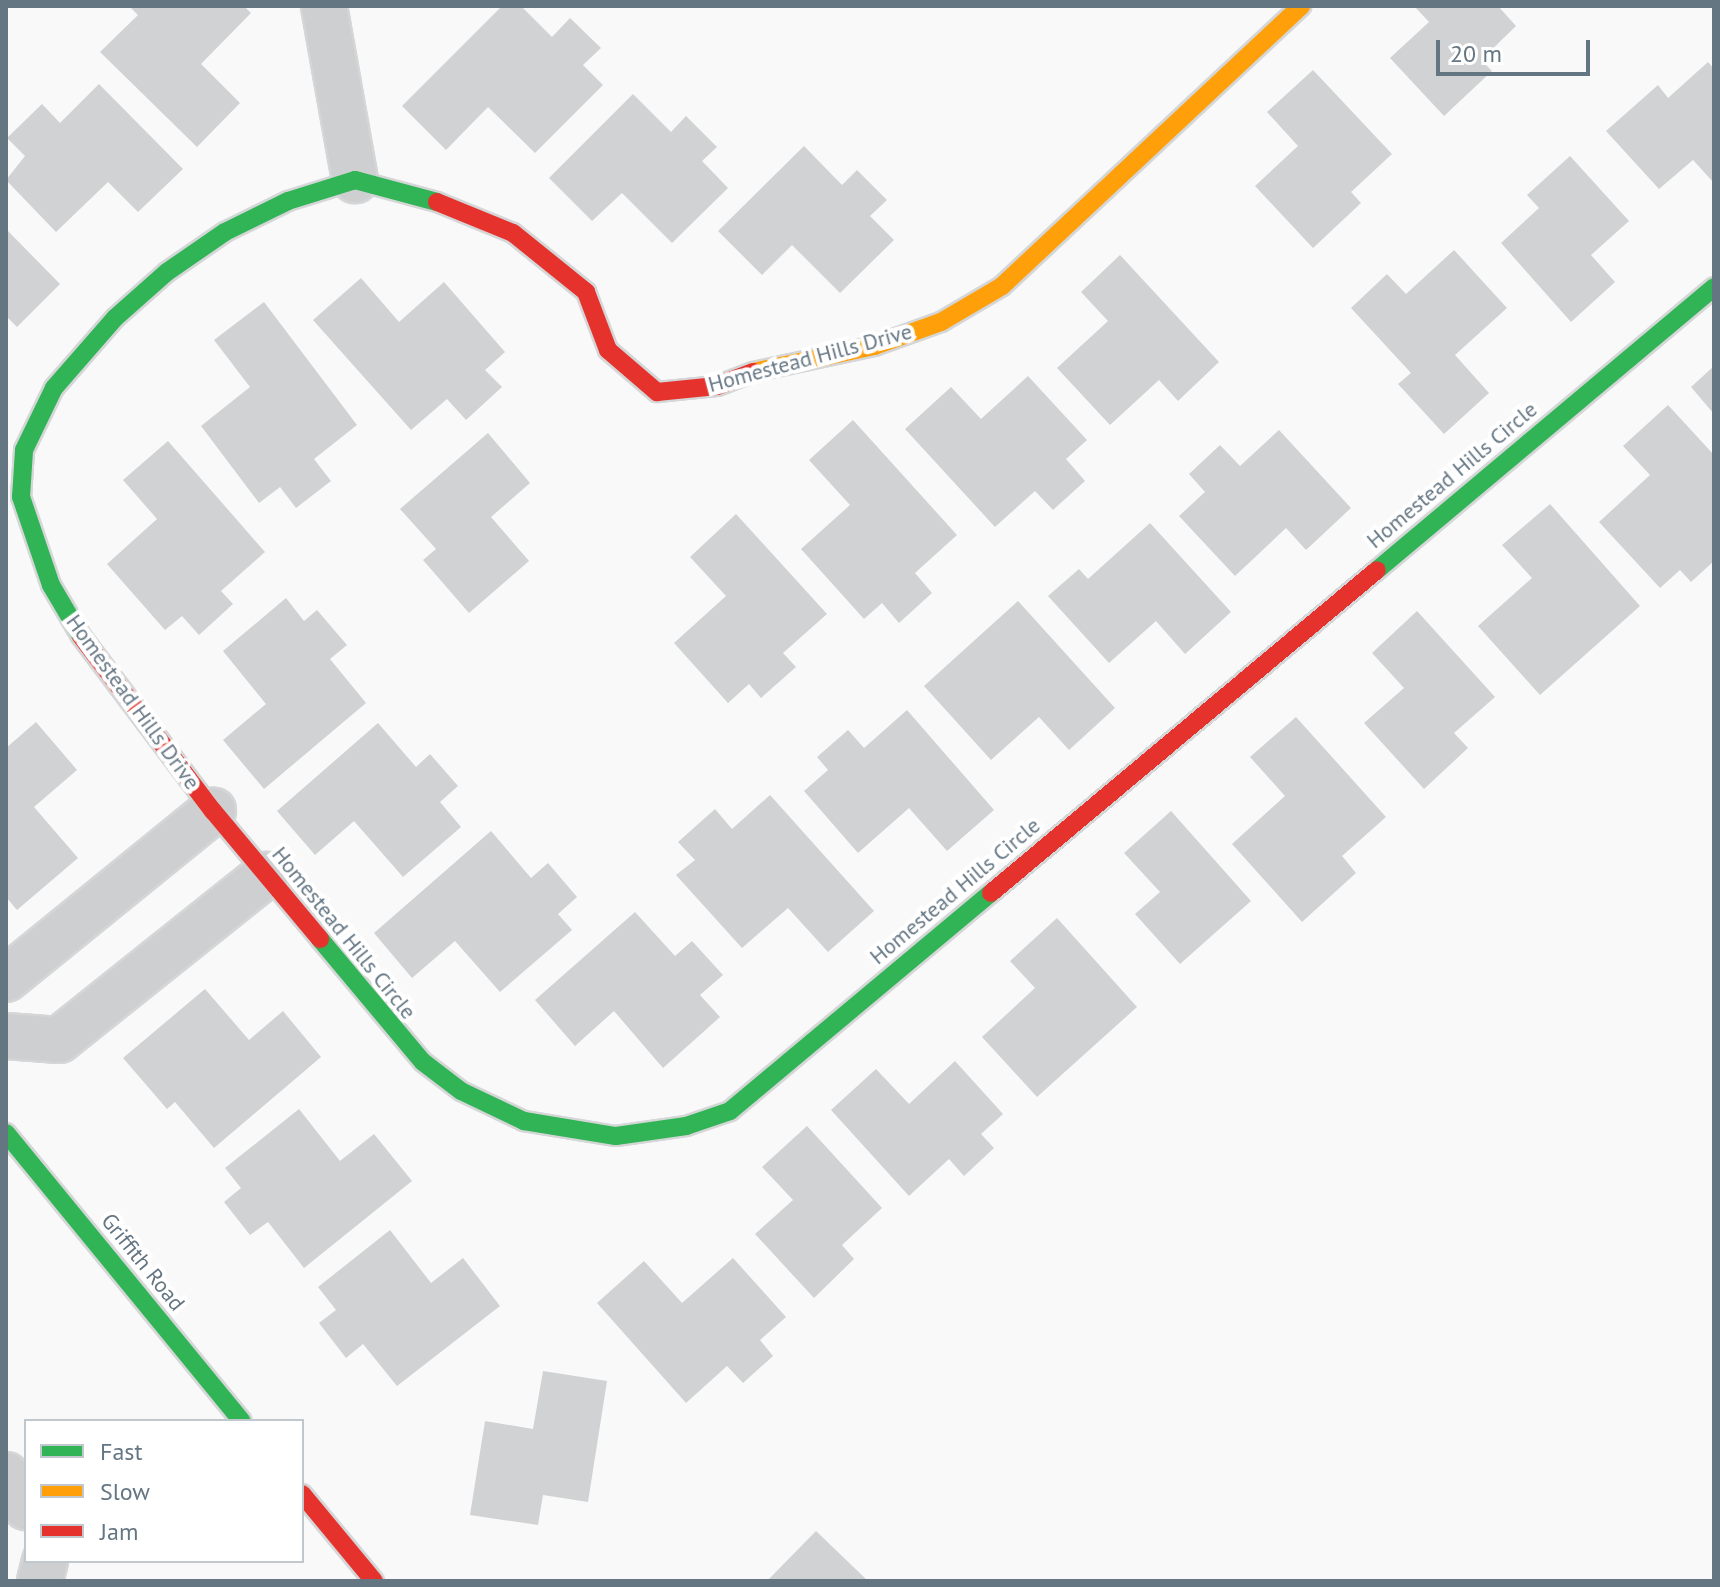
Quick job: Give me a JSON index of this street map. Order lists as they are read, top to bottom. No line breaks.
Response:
{"streets":{"street":["Homestead Hills Drive","Homestead Hills Circle","Griffith Road"]},"crossings":[["Homestead Hills Drive","Homestead Hills Circle"]],"legend":["Fast","Slow","Jam"],"scale_bar":"20 m"}
